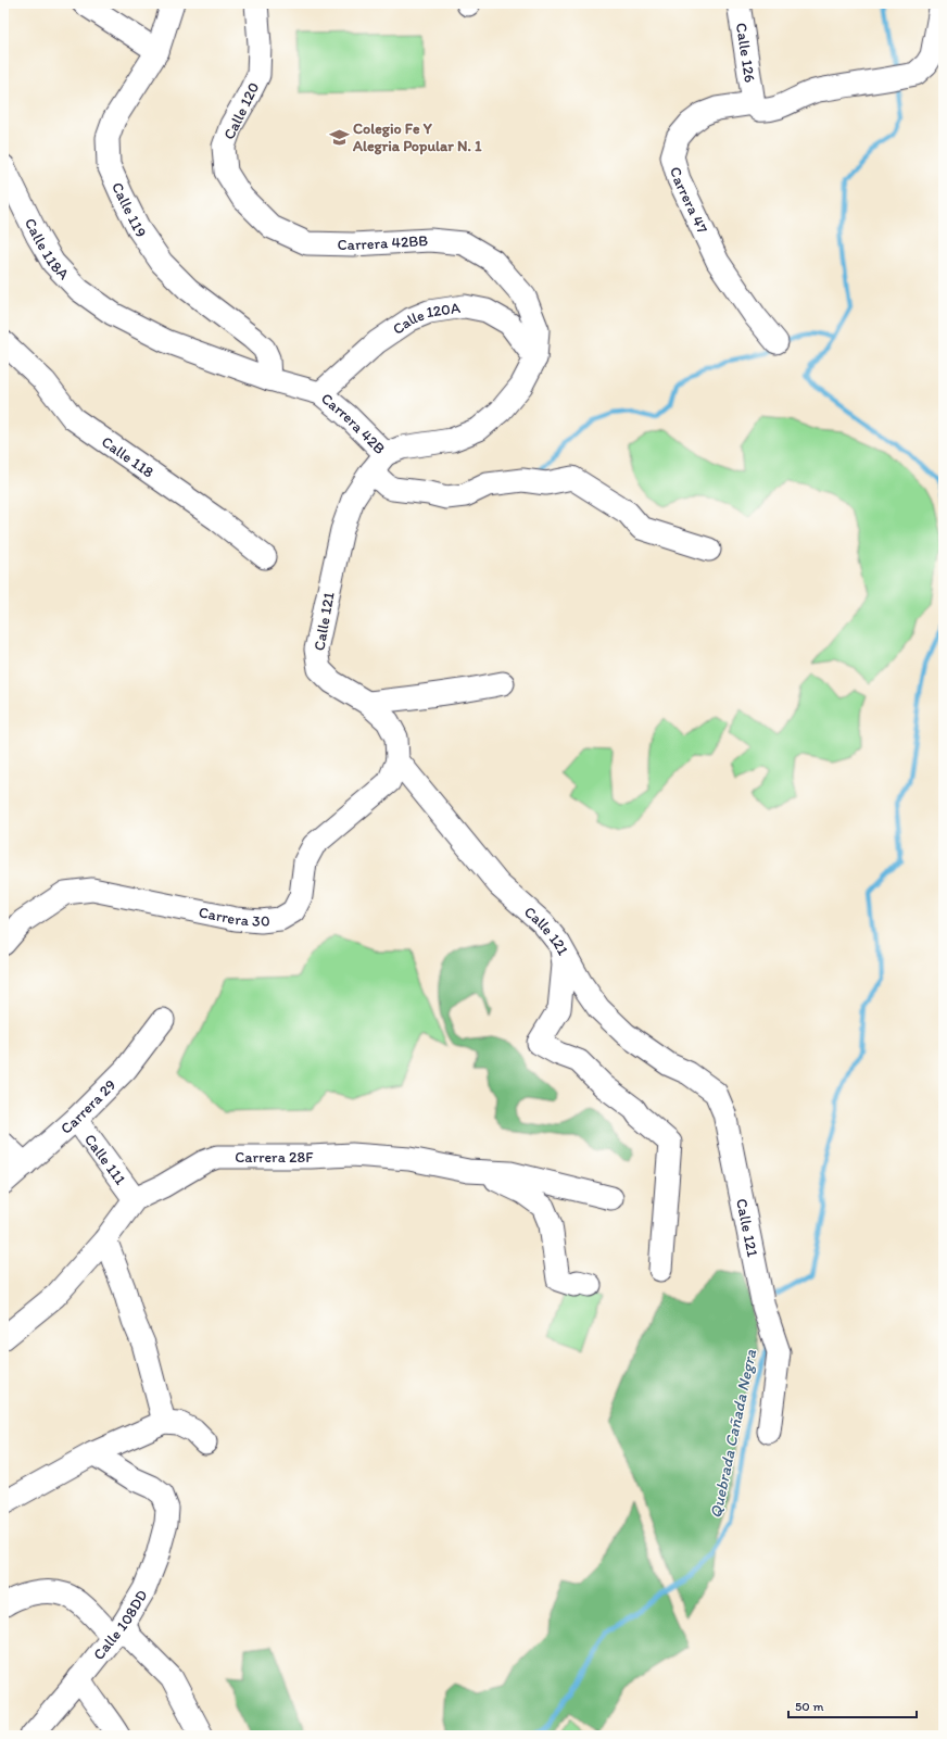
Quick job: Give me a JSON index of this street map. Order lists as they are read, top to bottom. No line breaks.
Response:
{"streets":{"street":["Calle 126","Calle 120","Carrera 47","Calle 119","Carrera 42BB","Calle 118A","Calle 120A","Carrera 42B","Calle 118","Calle 121","Carrera 30","Carrera 29","Carrera 28F","Calle 111","Calle 108DD"]},"crossings":[["Calle 126","Carrera 47"],["Calle 120","Carrera 42BB"],["Calle 119","Carrera 42B"],["Carrera 42BB","Carrera 42B"],["Calle 118A","Carrera 42B"],["Calle 120A","Carrera 42B"],["Carrera 42B","Calle 121"],["Calle 121","Carrera 30"],["Carrera 29","Calle 111"],["Carrera 28F","Calle 111"]],"water":["Quebrada Cañada Negra"],"places":{"school or university":["Colegio Fe Y Alegria Popular N. 1"]},"scale_bar":"50 m"}
